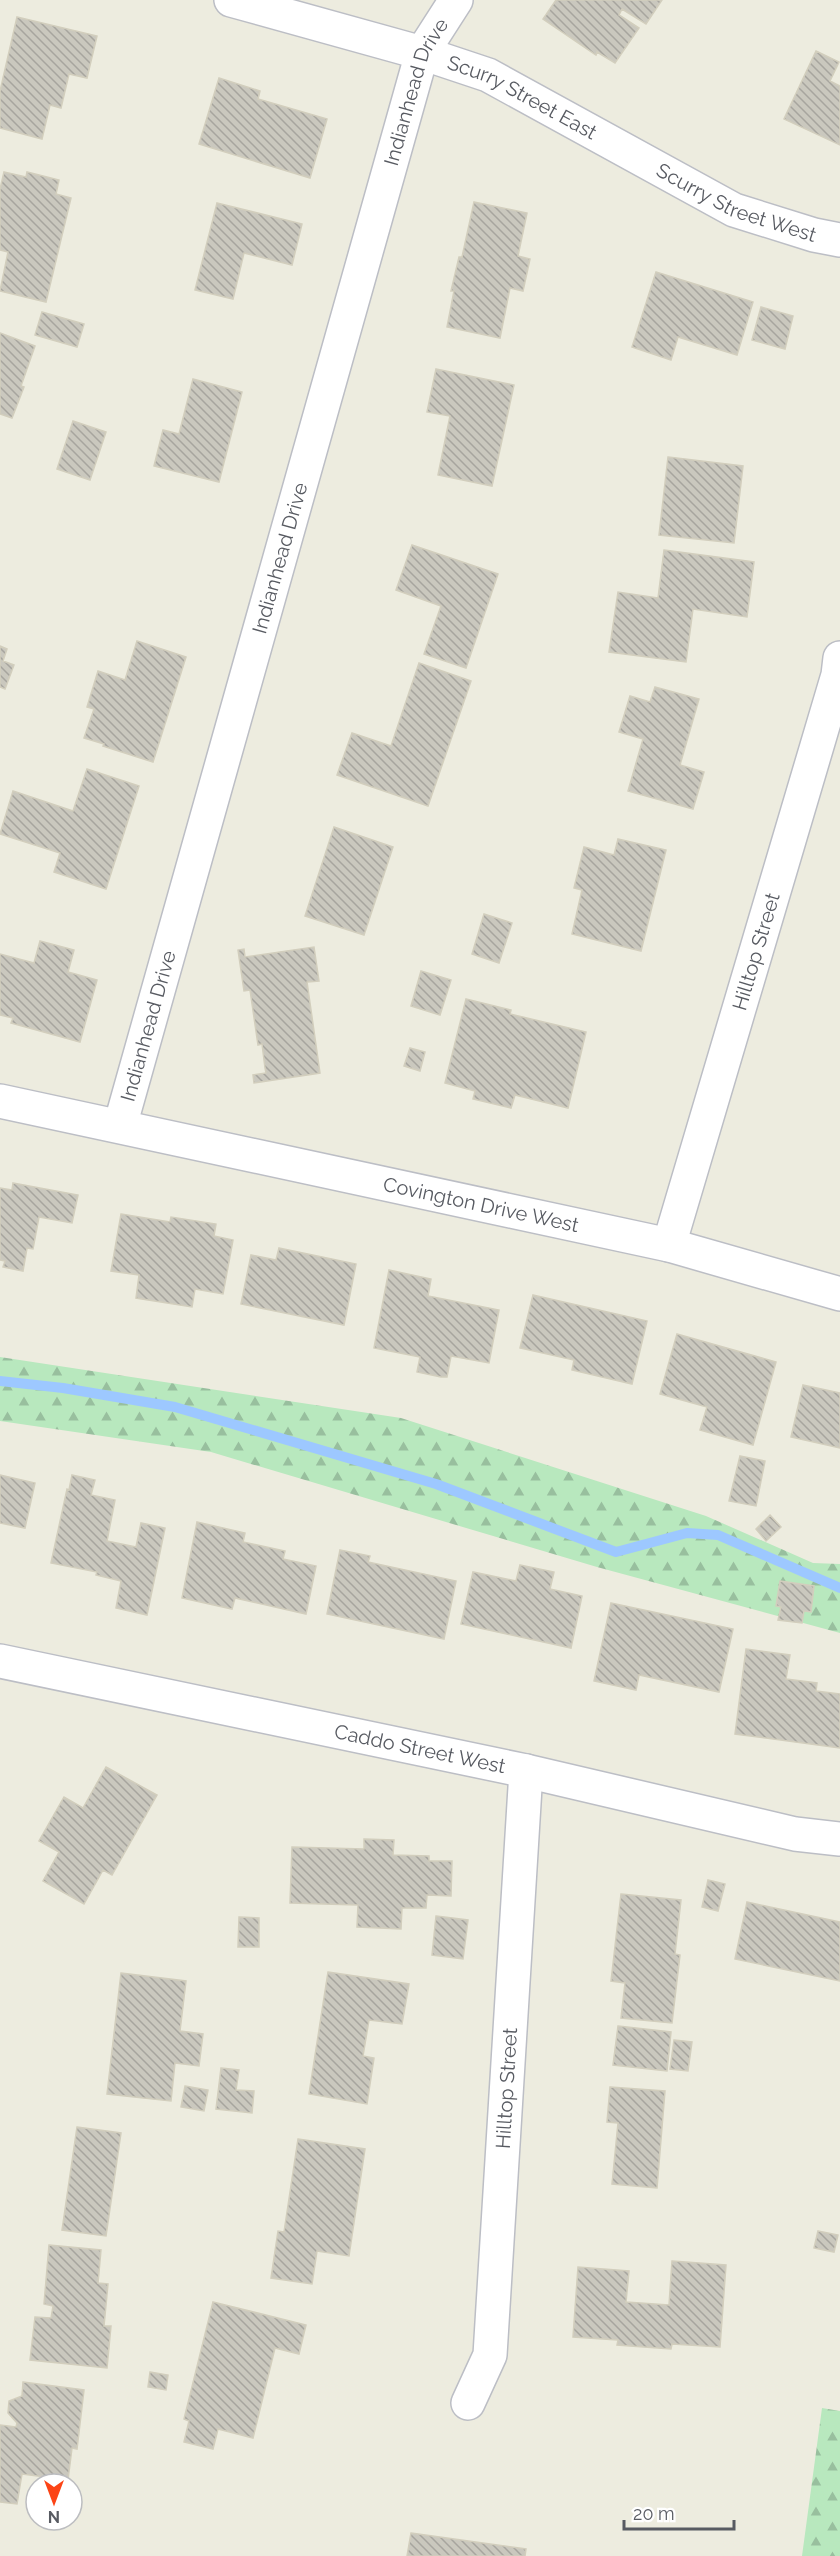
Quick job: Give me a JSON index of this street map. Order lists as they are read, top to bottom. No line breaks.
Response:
{"streets":{"street":["Indianhead Drive","Scurry Street East","Scurry Street West","Hilltop Street","Covington Drive West","Caddo Street West"]},"crossings":[["Indianhead Drive","Scurry Street East"],["Indianhead Drive","Covington Drive West"],["Scurry Street East","Scurry Street West"],["Hilltop Street","Covington Drive West"],["Hilltop Street","Caddo Street West"]],"scale_bar":"20 m","north":"bottom"}
